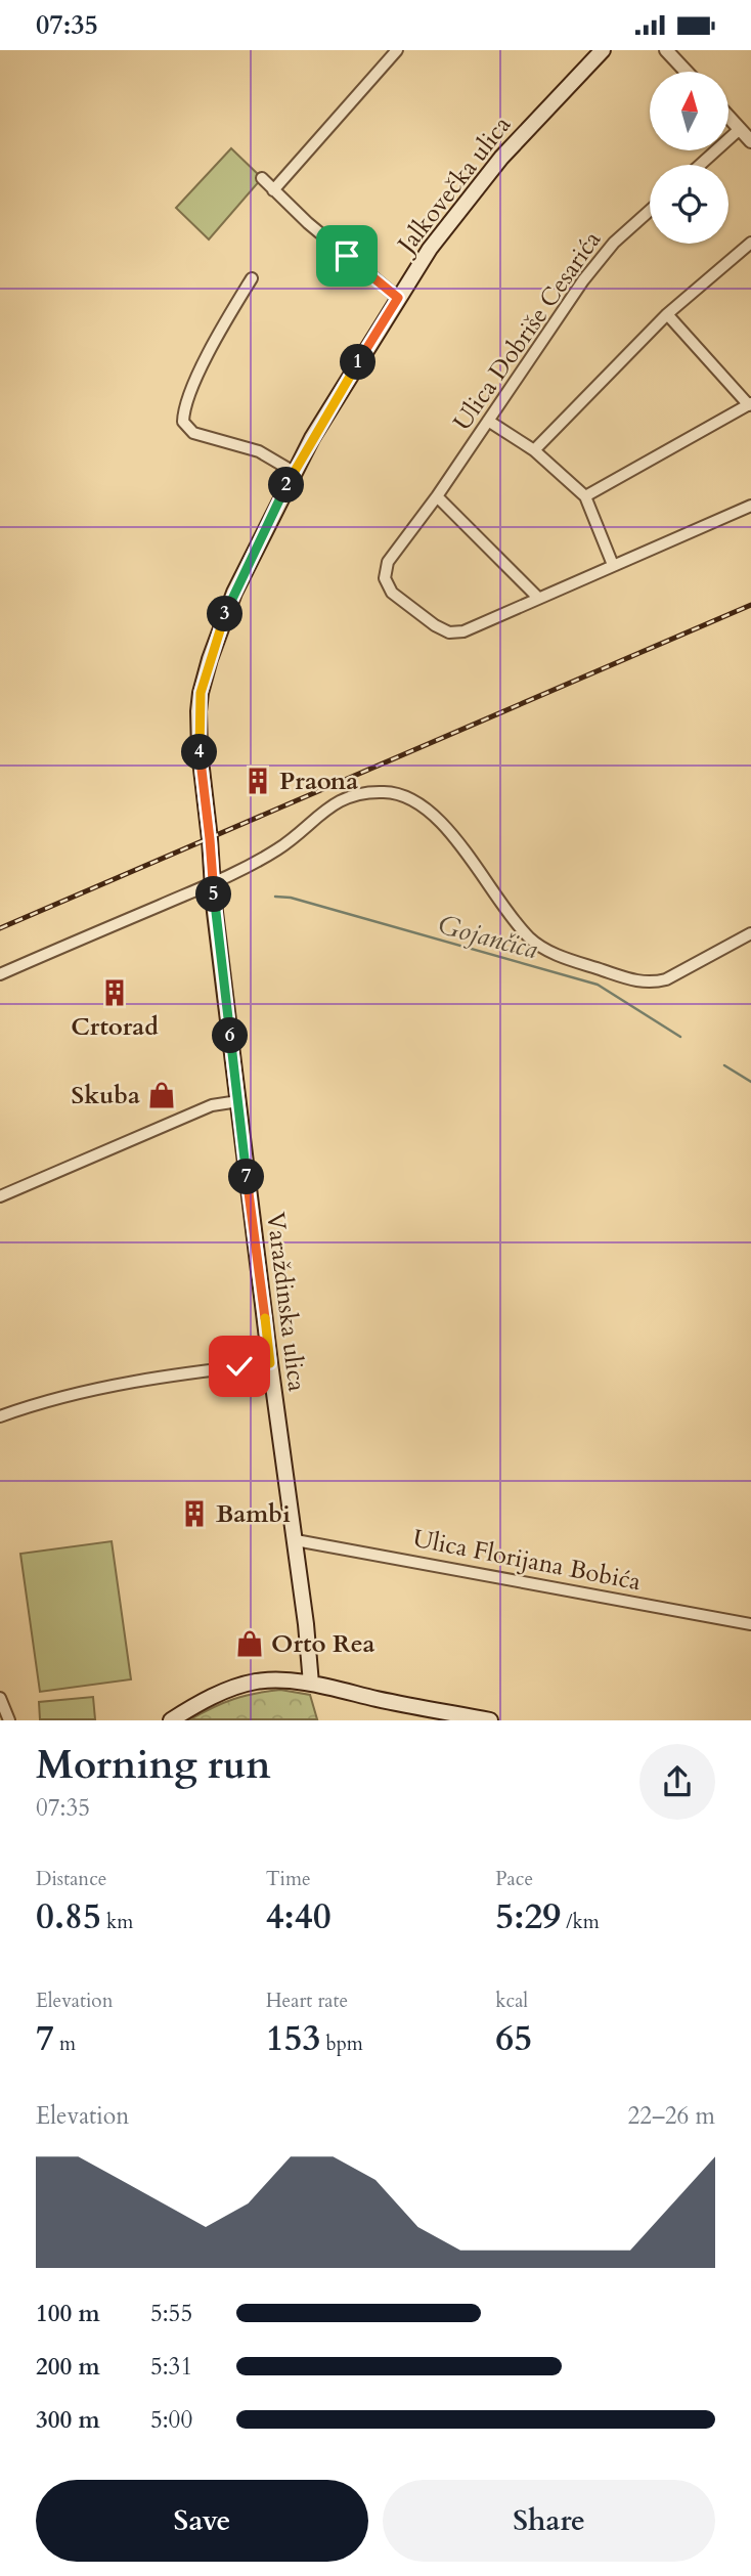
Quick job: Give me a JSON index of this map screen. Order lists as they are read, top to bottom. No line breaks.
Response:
{"streets":{"main road":["Jalkovečka ulica","Varaždinska ulica"],"street":["Ulica Dobriše Cesarića","Ulica Florijana Bobića"]},"crossings":[["Jalkovečka ulica","Varaždinska ulica"],["Varaždinska ulica","Ulica Florijana Bobića"]],"water":["Gojančica"],"places":{"building":["Praona","Crtorad","Bambi"],"shop":["Skuba","Orto Rea"]},"north":"top","page":{"status":"07:35","pins":["1","2","3","4","5","6","7"],"heading":["Morning run","07:35"],"stats":[["Distance","0.85 km"],["Time","4:40"],["Pace","5:29 /km"],["Elevation","7 m"],["Heart rate","153 bpm"],["kcal","65"]],"chart":["Elevation","22–26 m"],"list":[{"name":"100 m","note":"5:55"},{"name":"200 m","note":"5:31"},{"name":"300 m","note":"5:00"}],"buttons":["Save","Share"]}}
